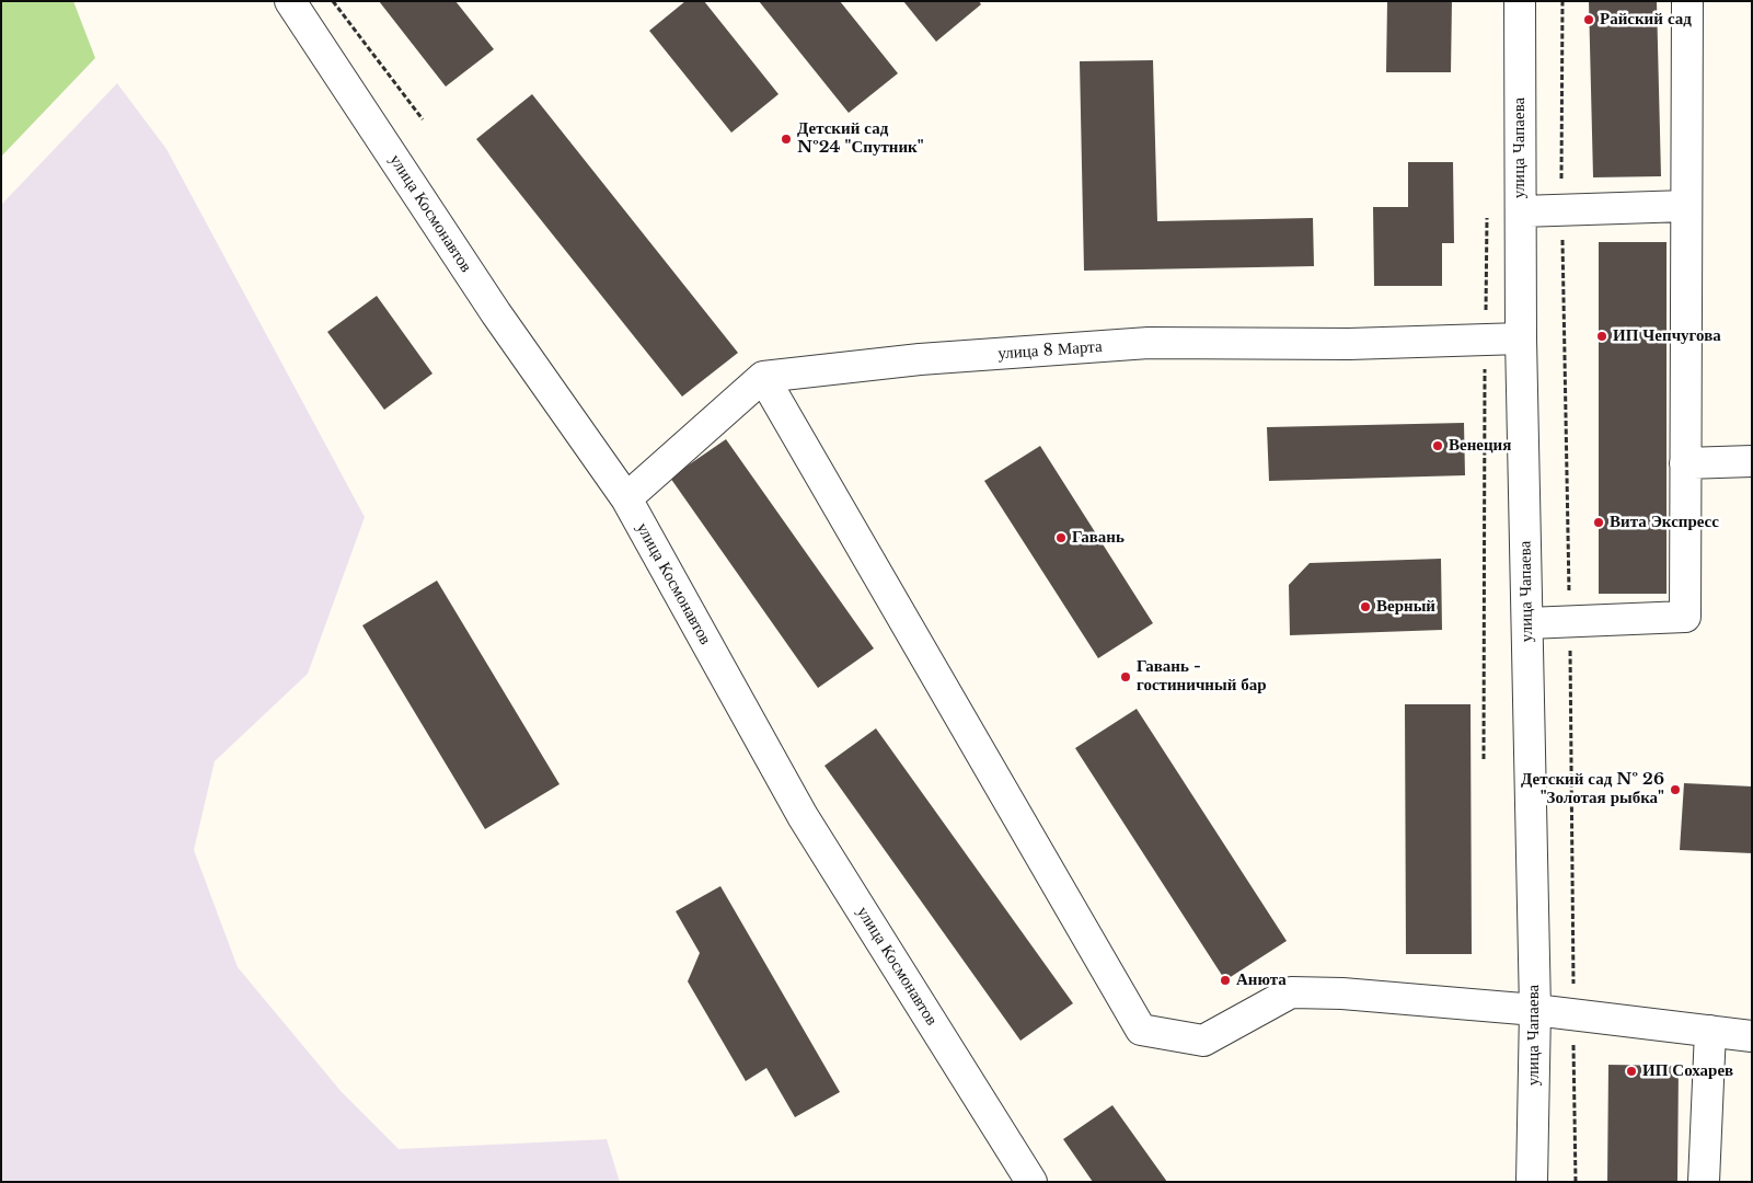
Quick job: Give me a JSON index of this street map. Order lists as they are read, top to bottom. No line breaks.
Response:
{"streets":{"street":["улица Чапаева","улица Космонавтов","улица 8 Марта"]},"crossings":[["улица Чапаева","улица 8 Марта"]],"places":["Райский сад","Детский сад №24 \"Спутник\"","ИП Чепчугова","Венеция","Вита Экспресс","Гавань","Верный","Гавань - гостиничный бар","Детский сад № 26 \"Золотая рыбка\"","Анюта","ИП Сохарев"]}
